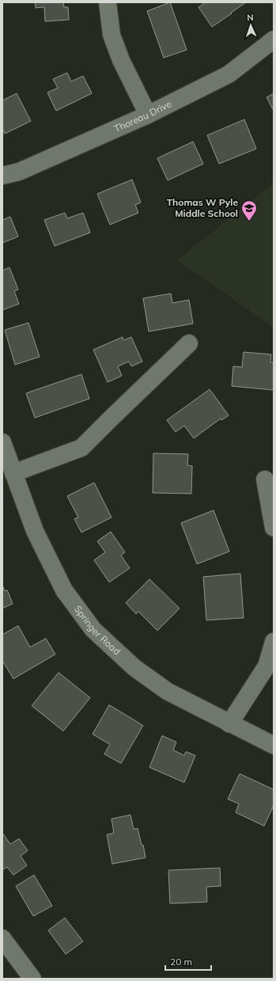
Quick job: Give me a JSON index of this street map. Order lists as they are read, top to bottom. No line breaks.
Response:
{"streets":{"street":["Thoreau Drive","Springer Road"]},"places":{"school or university":["Thomas W Pyle Middle School"]},"scale_bar":"20 m","north":"top"}
